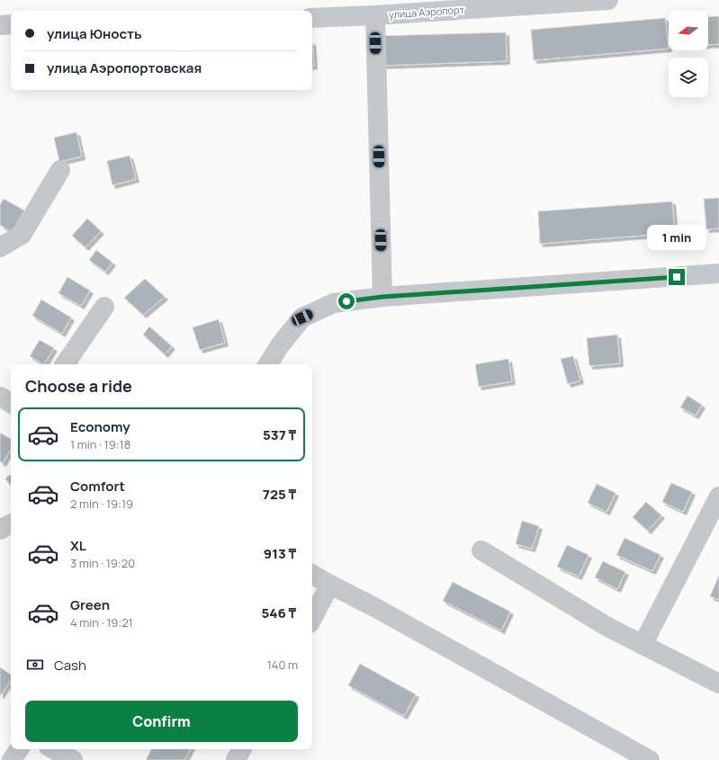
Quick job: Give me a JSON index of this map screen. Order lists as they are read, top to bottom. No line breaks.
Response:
{"streets":{"street":["улица Аэропорт"]},"north":"left","page":{"banner":["улица Юность","улица Аэропортовская"],"bubble":"1 min","heading":"Choose a ride","list":[{"name":"Economy","note":"1 min · 19:18","value":"537 ₸"},{"name":"Comfort","note":"2 min · 19:19","value":"725 ₸"},{"name":"XL","note":"3 min · 19:20","value":"913 ₸"},{"name":"Green","note":"4 min · 19:21","value":"546 ₸"}],"pay":["Cash","140 m"],"buttons":"Confirm"}}
